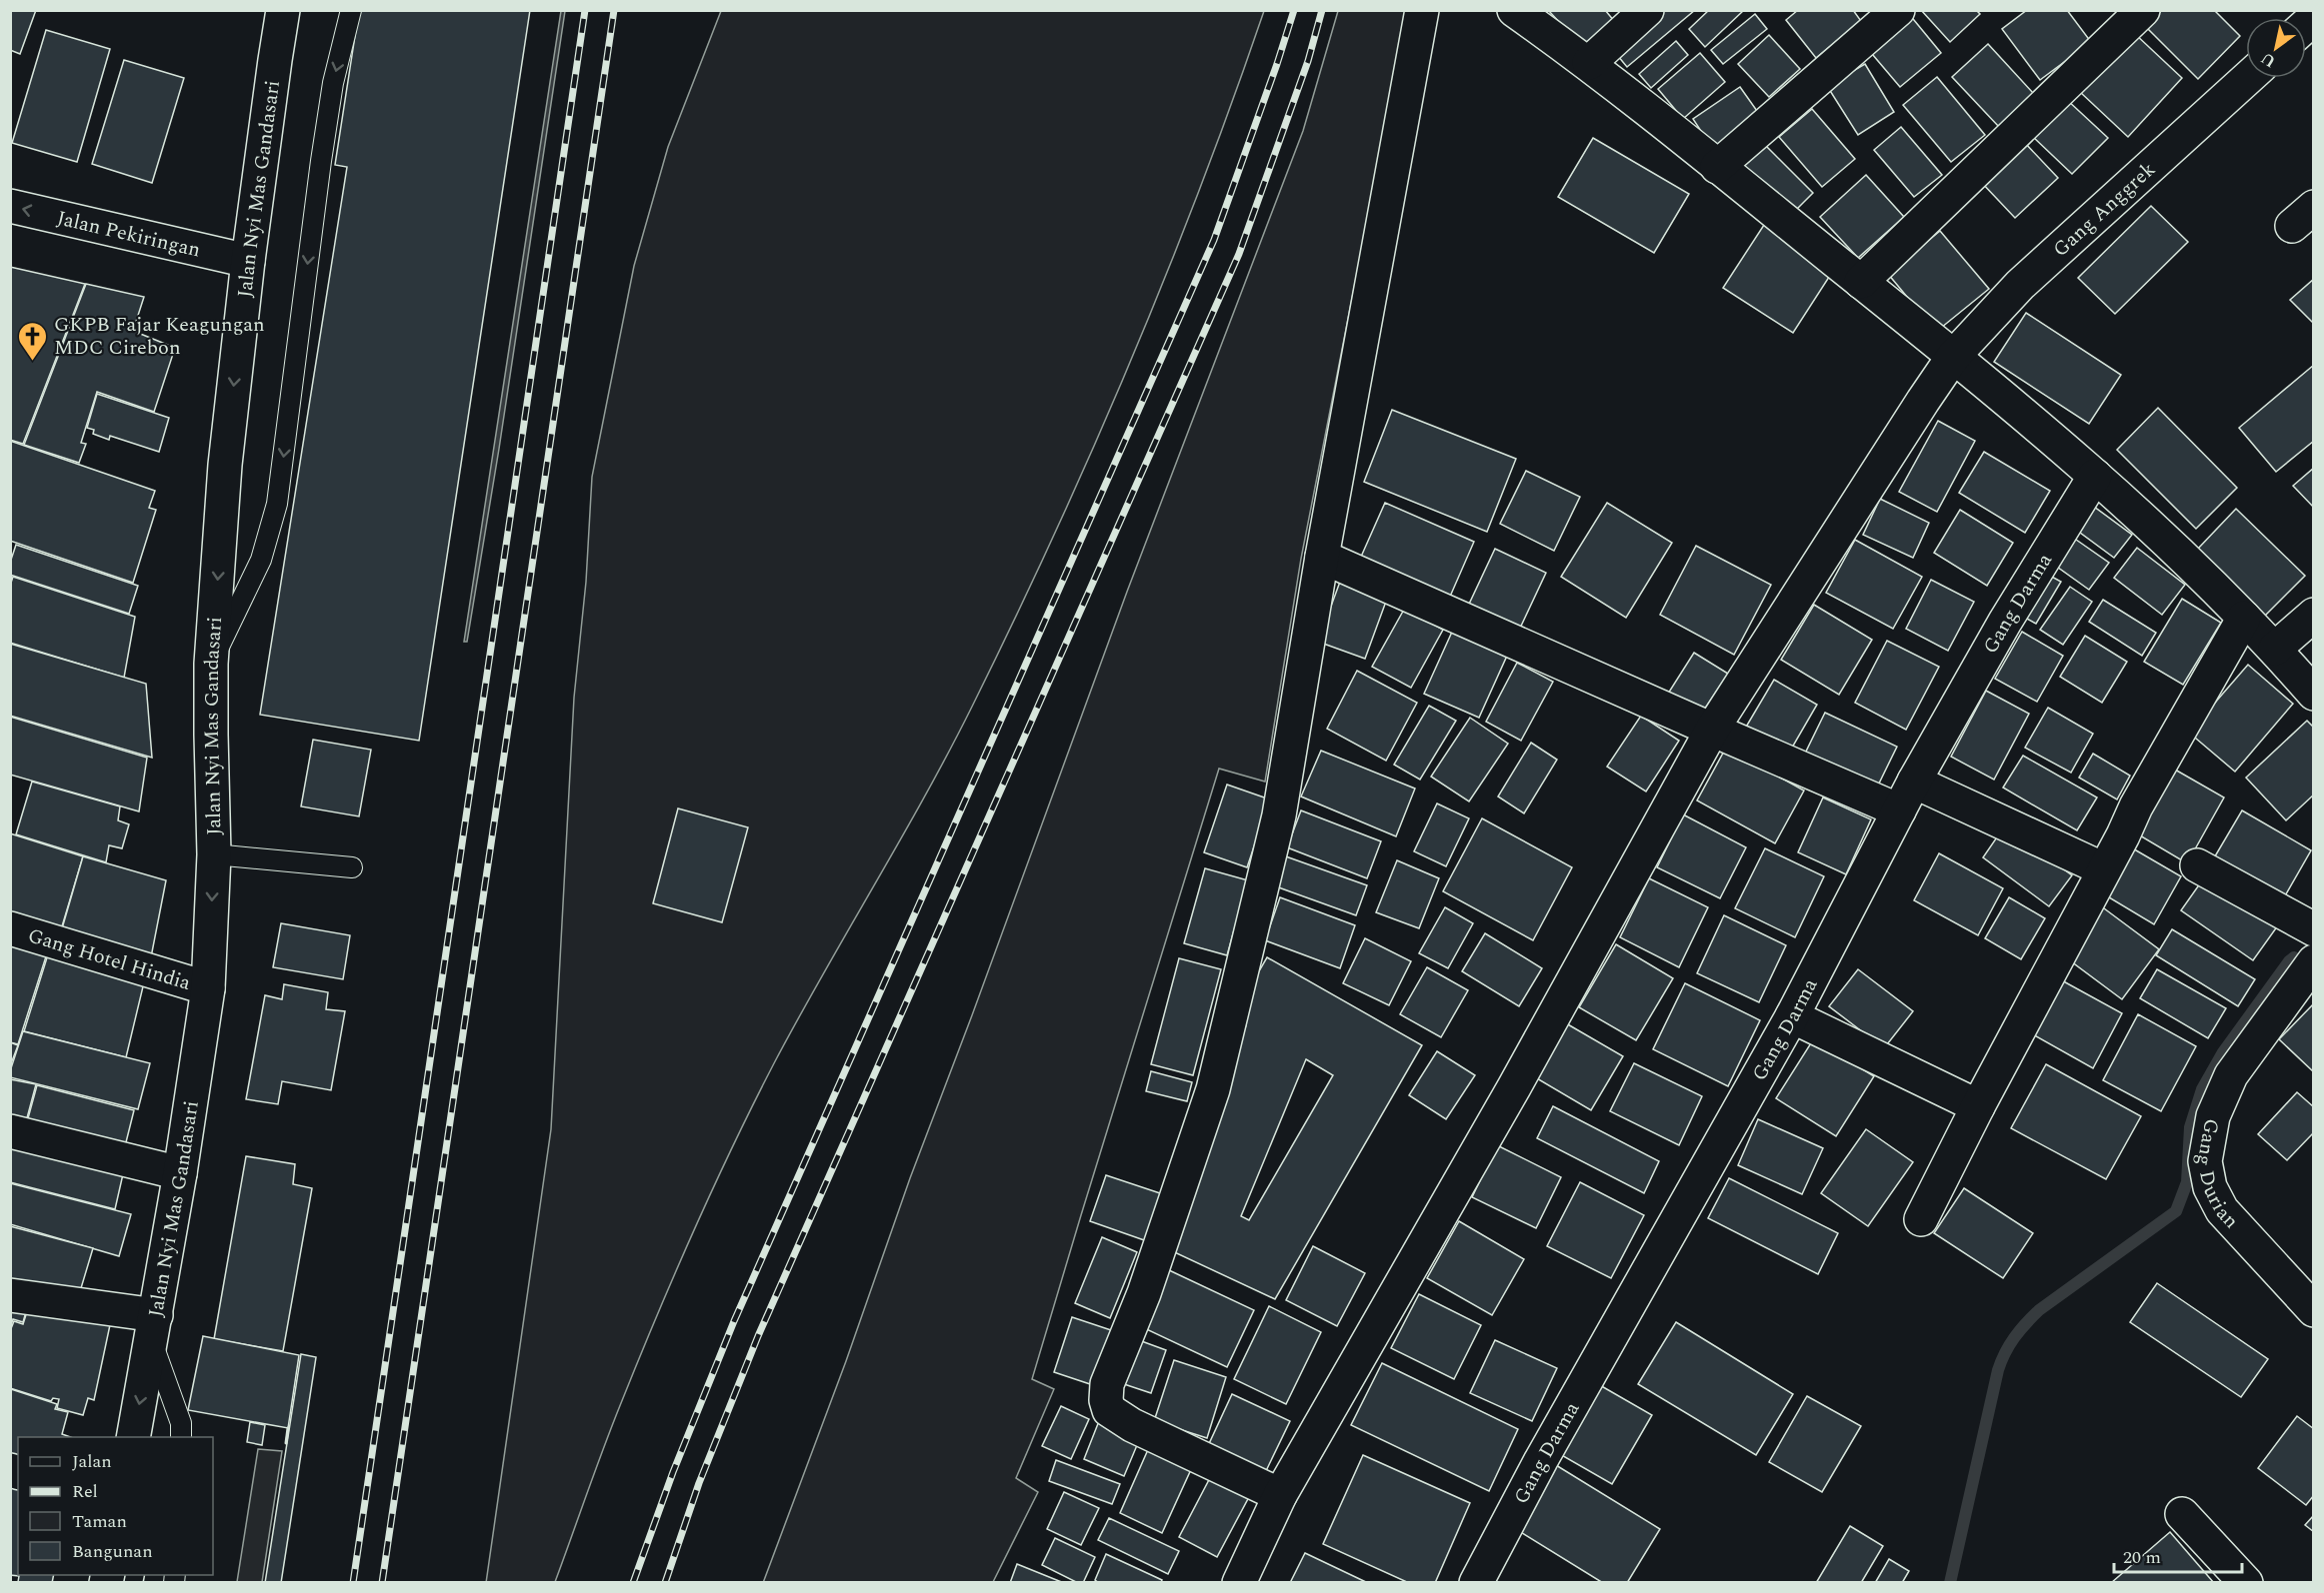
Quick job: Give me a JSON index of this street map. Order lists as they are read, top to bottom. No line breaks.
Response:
{"streets":{"street":["Jalan Nyi Mas Gandasari","Gang Anggrek","Jalan Pekiringan","Gang Darma","Gang Hotel Hindia","Gang Durian"]},"crossings":[["Jalan Nyi Mas Gandasari","Jalan Pekiringan"],["Jalan Nyi Mas Gandasari","Gang Hotel Hindia"]],"one_way":["Jalan Nyi Mas Gandasari","Jalan Pekiringan"],"places":{"church":["GKPB Fajar Keagungan MDC Cirebon"]},"legend":["Jalan","Rel","Taman","Bangunan"],"scale_bar":"20 m","north":"bottom left"}
